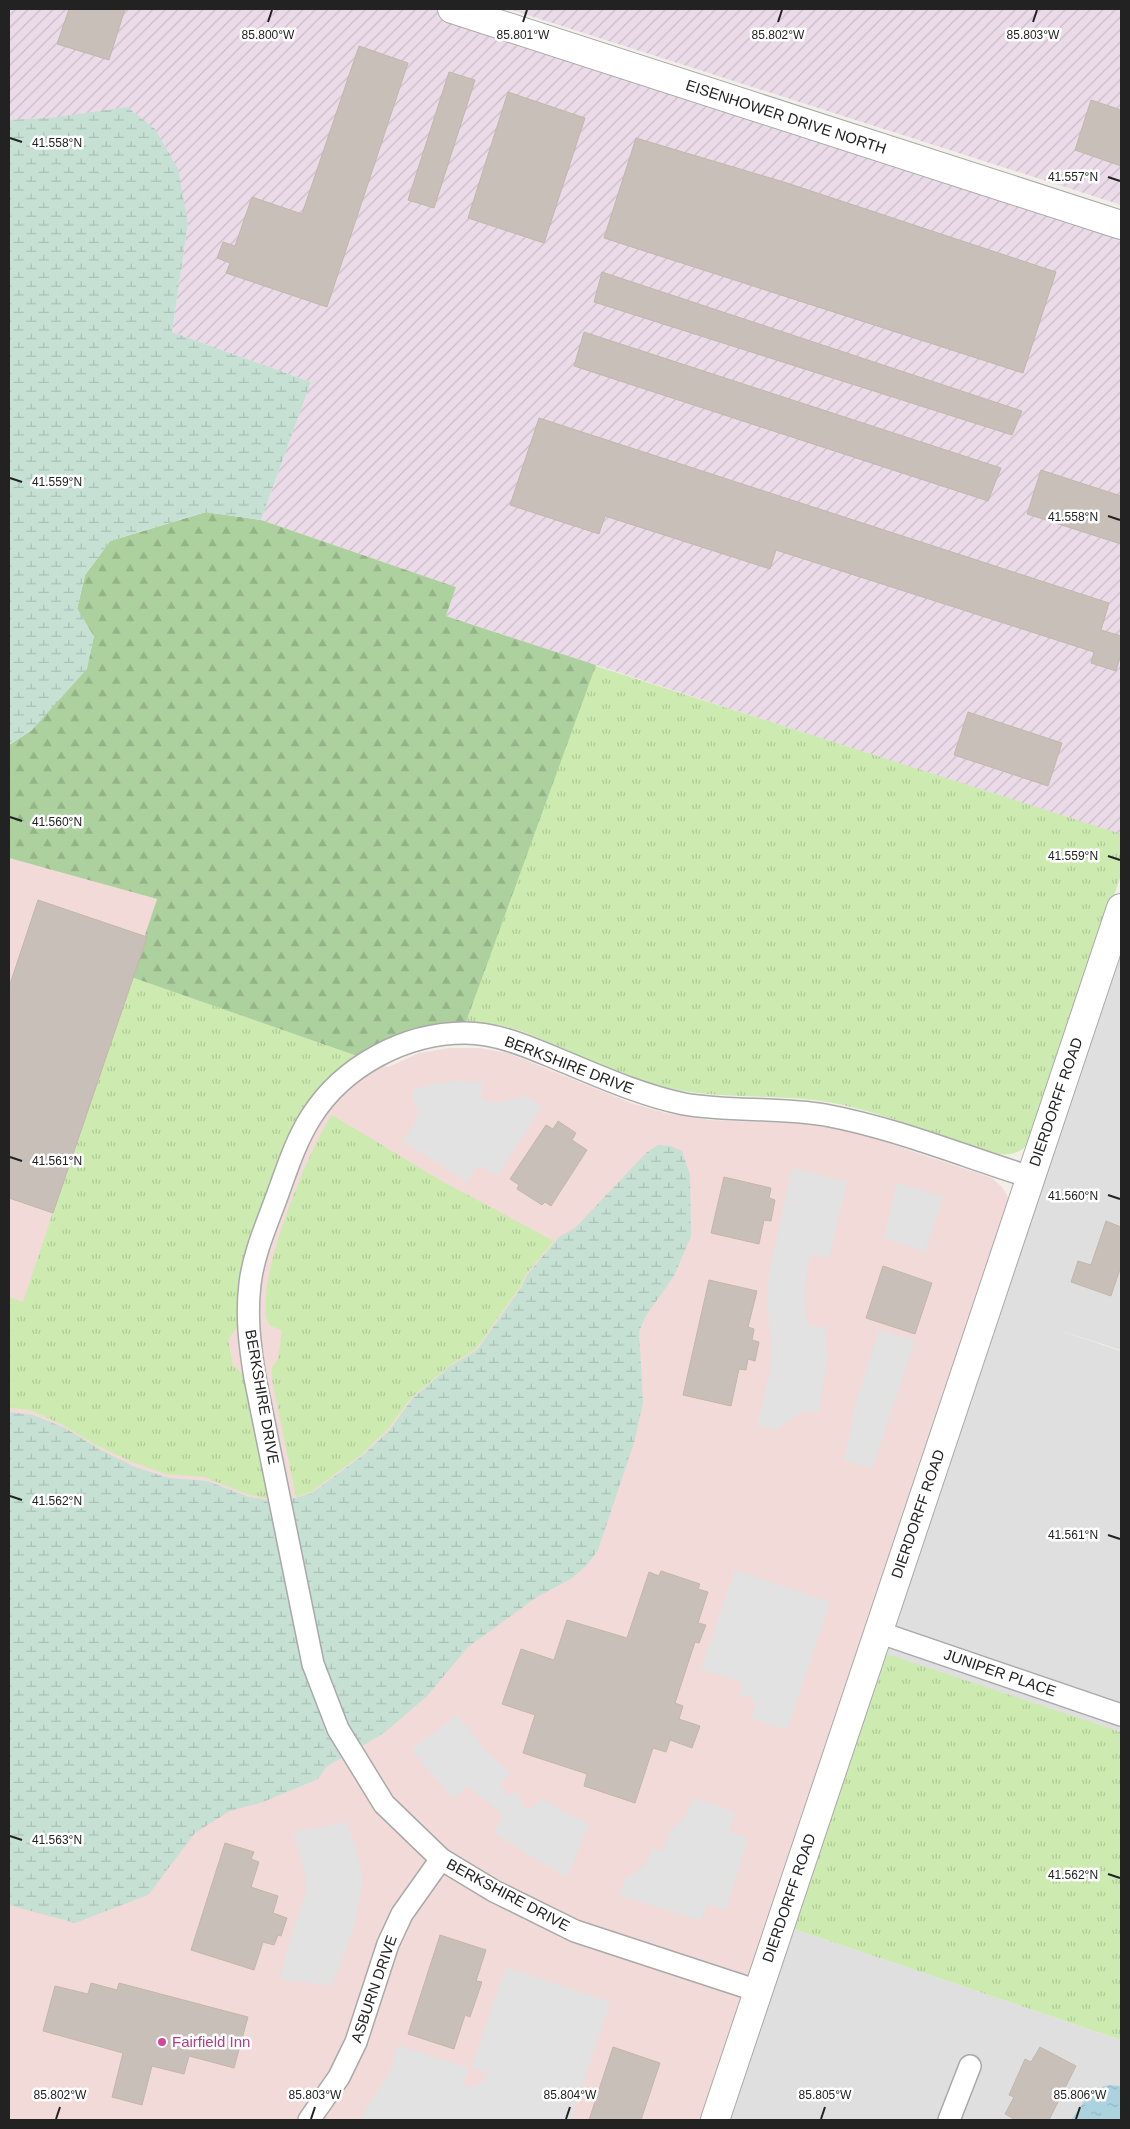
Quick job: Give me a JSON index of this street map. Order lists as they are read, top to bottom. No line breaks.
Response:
{"streets":{"street":["EISENHOWER DRIVE NORTH","BERKSHIRE DRIVE","DIERDORFF ROAD","JUNIPER PLACE","ASBURN DRIVE"]},"crossings":[["BERKSHIRE DRIVE","DIERDORFF ROAD"],["BERKSHIRE DRIVE","ASBURN DRIVE"],["DIERDORFF ROAD","JUNIPER PLACE"]],"places":["Fairfield Inn"],"coordinates":["85.801°W","85.802°W","85.803°W","85.800°W","41.558°N","41.557°N","41.559°N","41.560°N","41.561°N","41.562°N","41.563°N","85.804°W","85.805°W","85.806°W"]}
